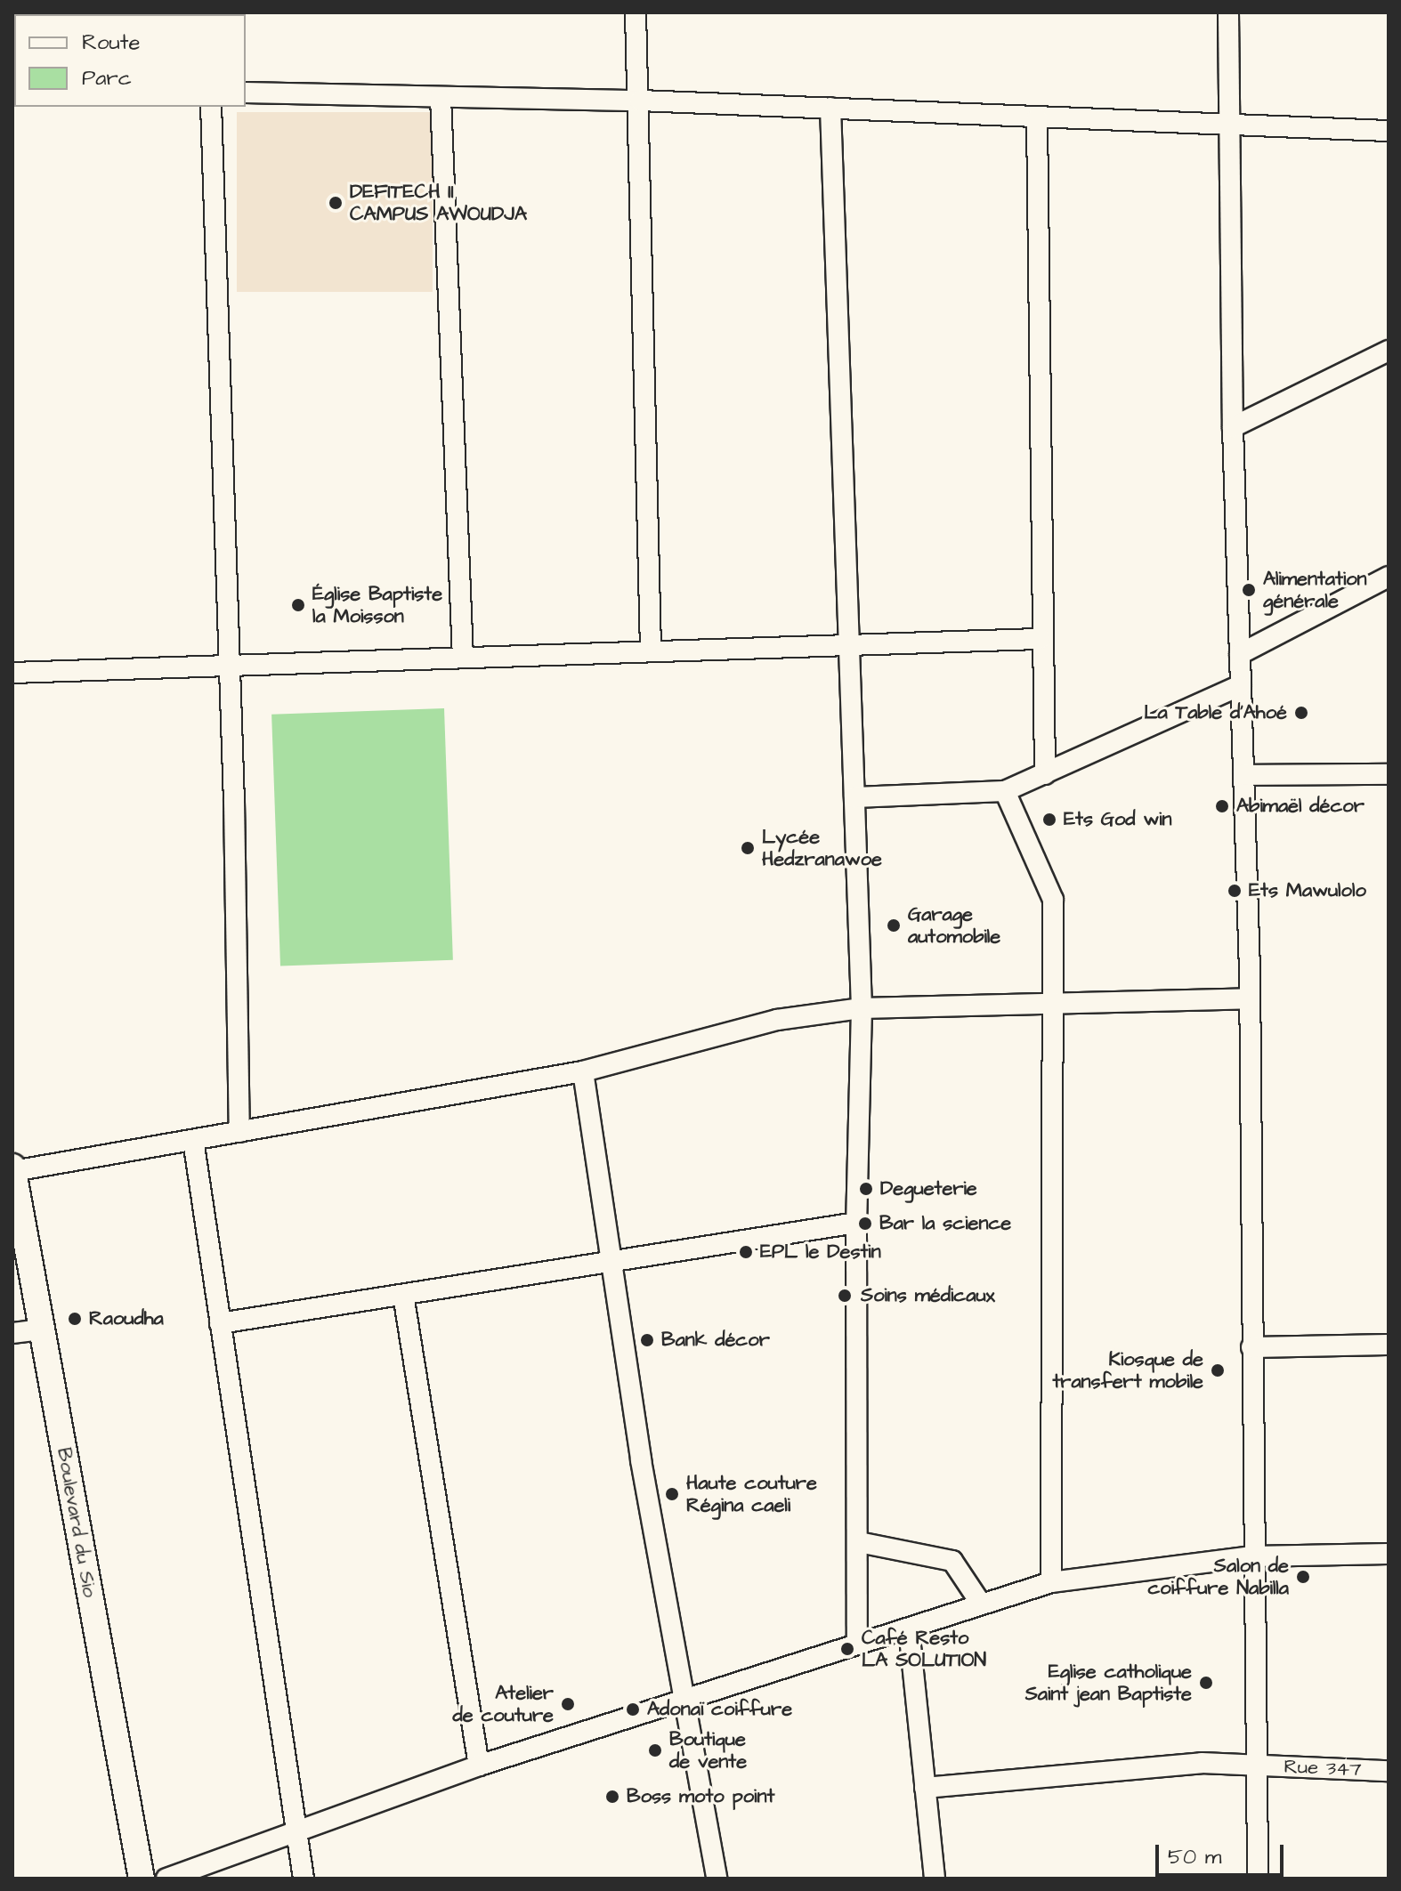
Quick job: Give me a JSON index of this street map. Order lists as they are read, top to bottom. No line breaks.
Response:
{"streets":{"street":["Boulevard du Sio","Rue 347"]},"places":["DEFITECH II CAMPUS AWOUDJA","Alimentation générale","Église Baptiste la Moisson","La Table d’Ahoé","Abimaël décor","Ets God win","Lycée Hedzranawoe","Ets Mawulolo","Garage automobile","Degueterie","Bar la science","EPL le Destin","Soins médicaux","Raoudha","Bank décor","Kiosque de transfert mobile","Haute couture Régina caeli","Salon de coiffure Nabilla","Café Resto LA SOLUTION","Eglise catholique Saint jean Baptiste","Atelier de couture","Adonaï coiffure","Boutique de vente","Boss moto point"],"legend":["Route","Parc"],"scale_bar":"50 m"}
